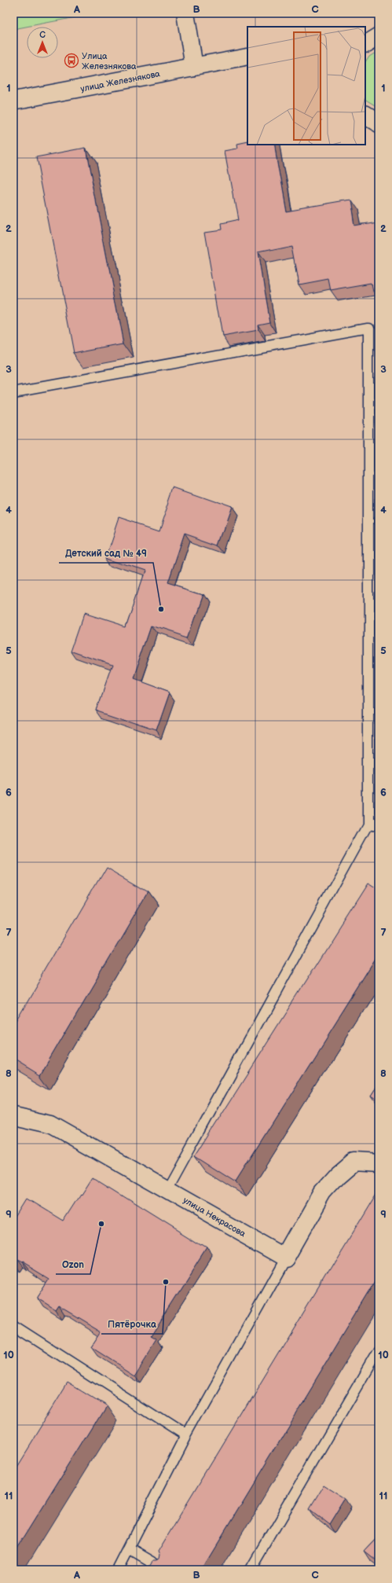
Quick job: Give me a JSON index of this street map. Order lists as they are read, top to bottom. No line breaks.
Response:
{"streets":{"street":["улица Железнякова","улица Некрасова"]},"places":{"bus stop":["Улица Железнякова"],"other":["Детский сад № 49","Ozon","Пятёрочка"]},"north":"top","grid":{"columns":["A","B","C"],"rows":["1","2","3","4","5","6","7","8","9","10","11"]}}
